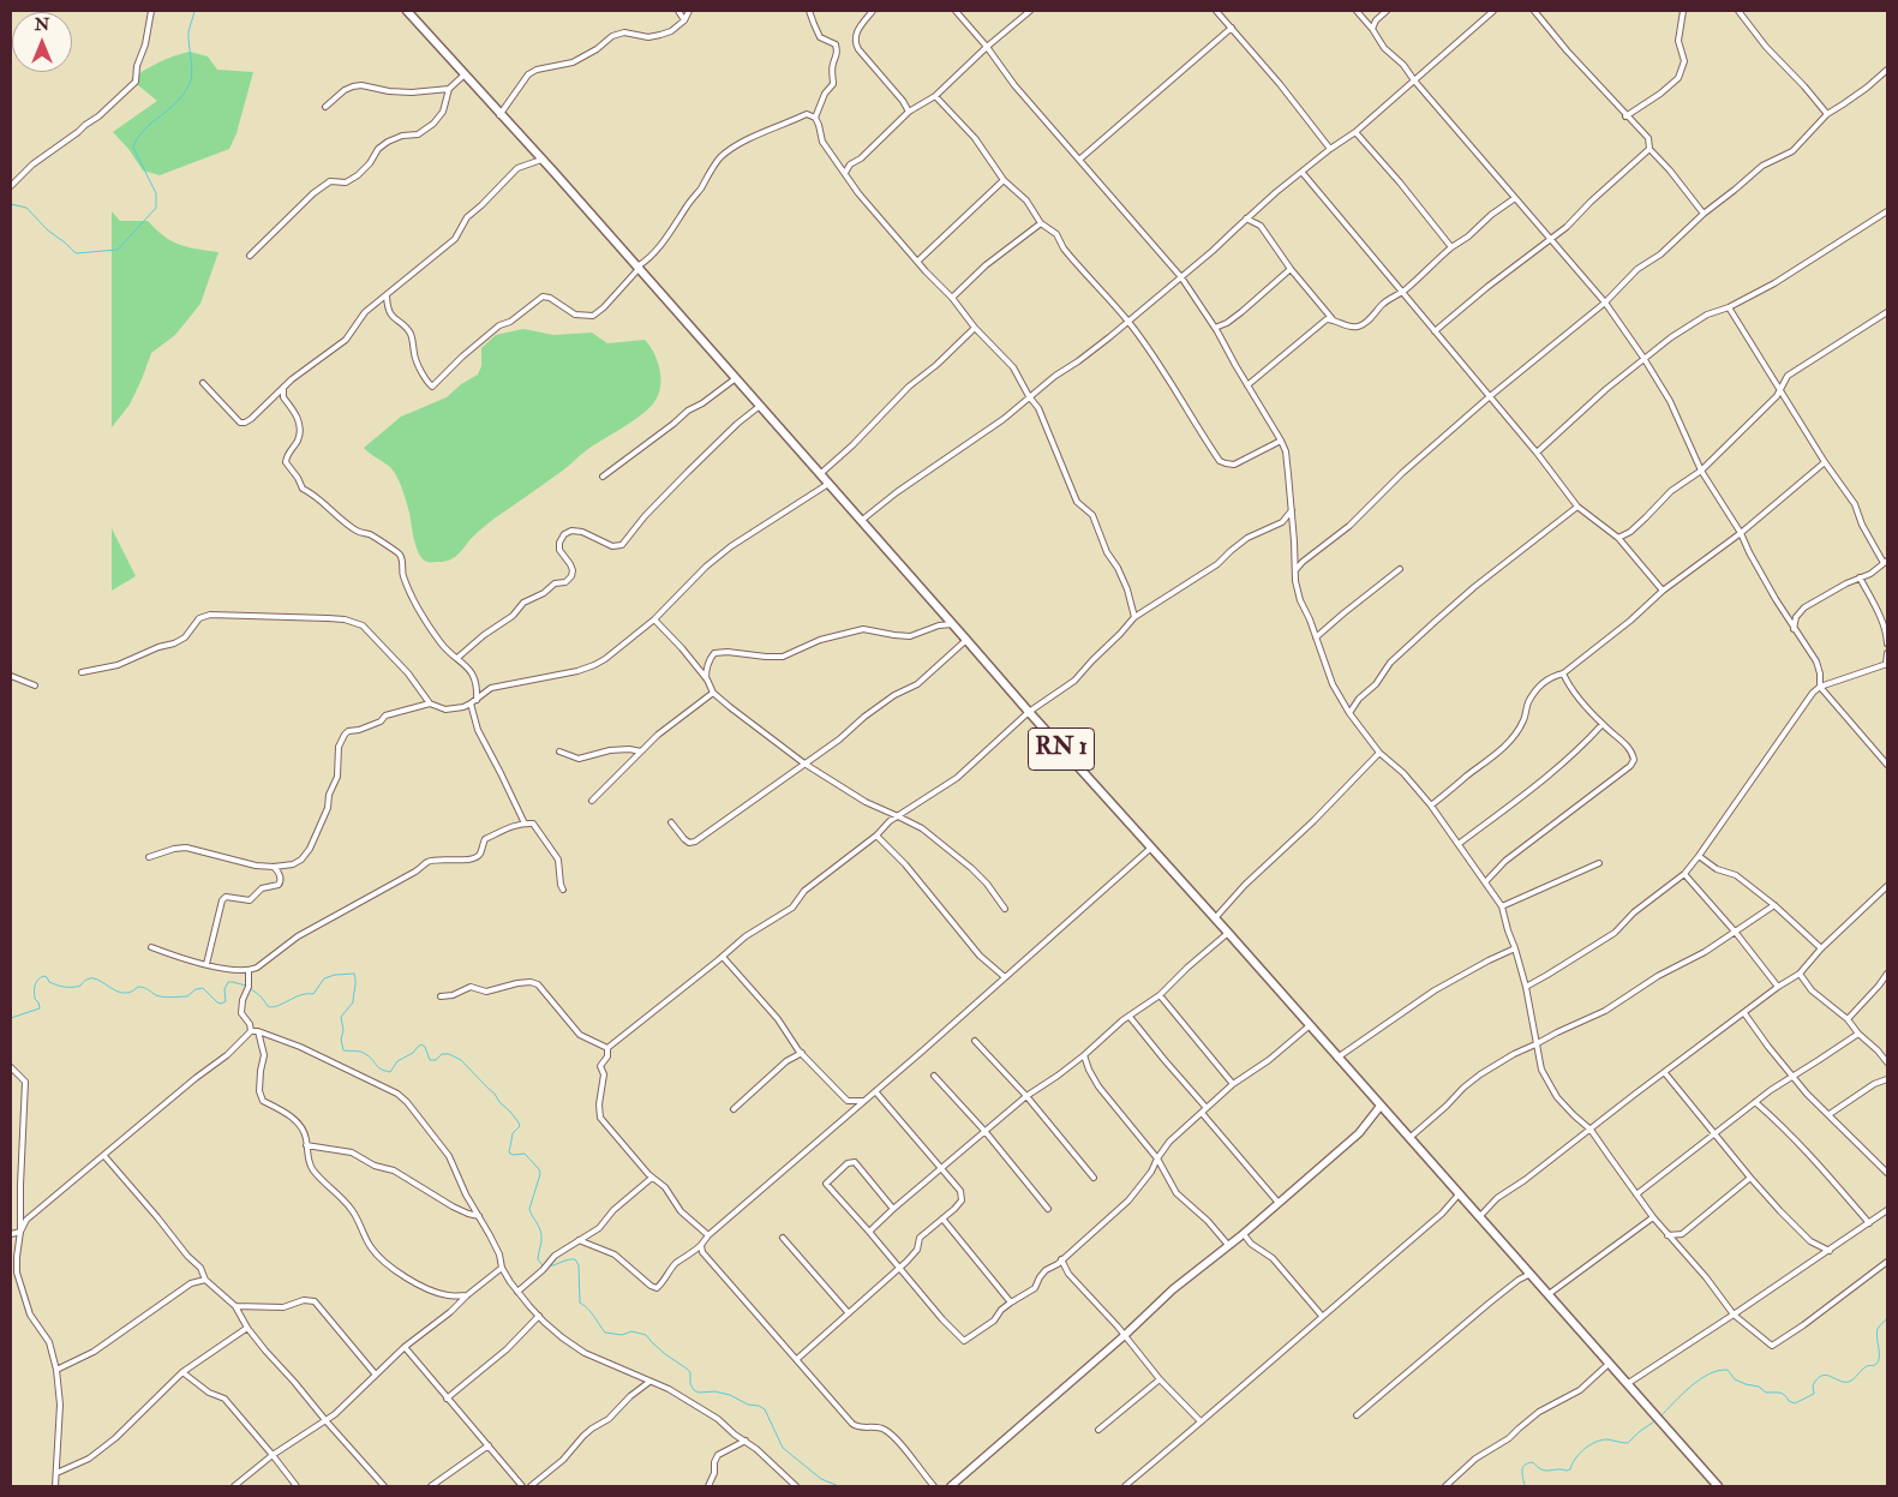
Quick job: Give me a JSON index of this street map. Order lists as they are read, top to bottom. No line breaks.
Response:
{"streets":{"main road":["RN 1"]},"north":"top"}
